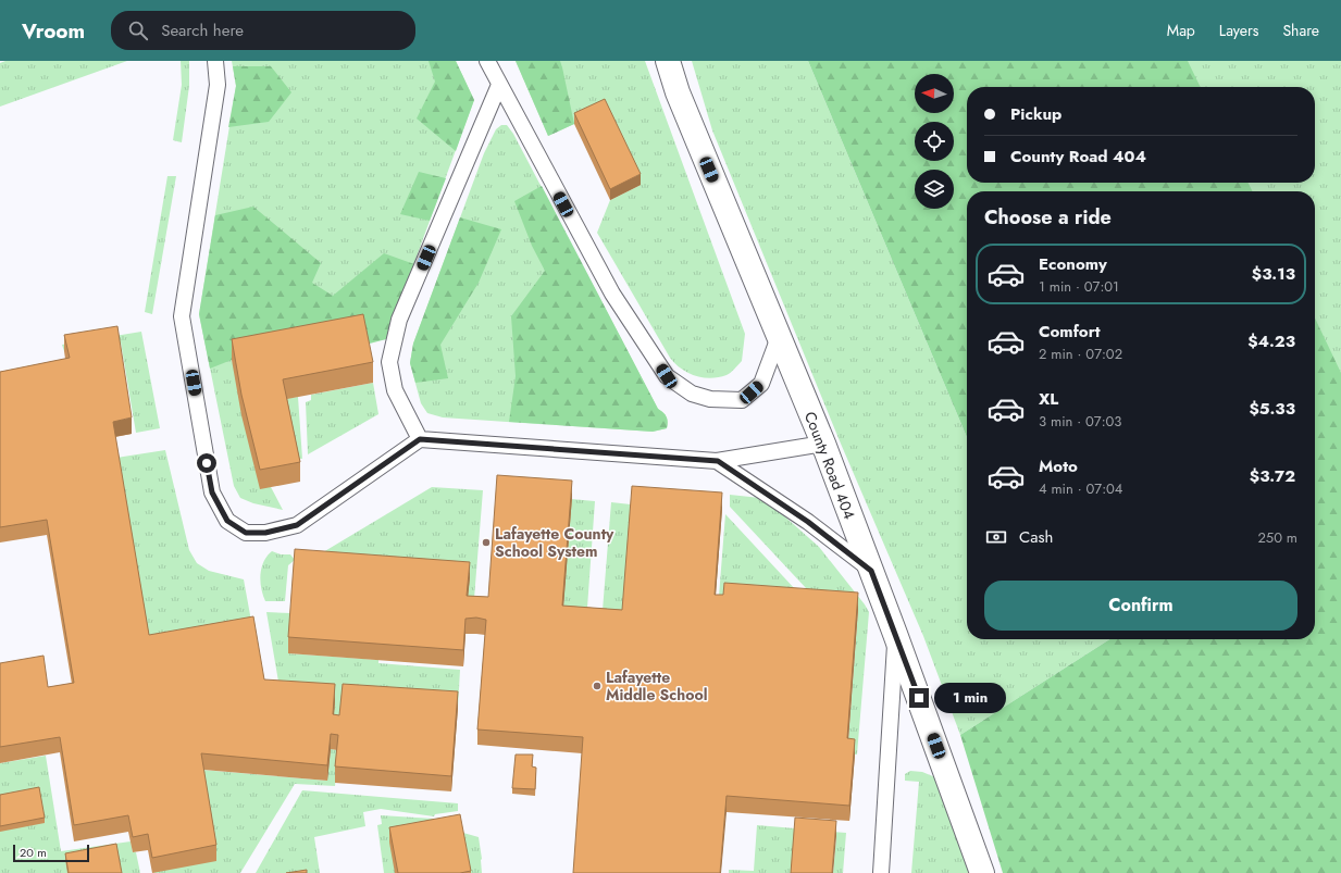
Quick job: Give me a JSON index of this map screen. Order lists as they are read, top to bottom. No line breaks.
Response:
{"streets":{"street":["County Road 404"]},"places":["Lafayette County School System","Lafayette Middle School"],"scale_bar":"20 m","north":"left","page":{"header":"Vroom","search":"Search here","nav":["Map","Layers","Share"],"banner":["Pickup","County Road 404"],"heading":"Choose a ride","list":[{"name":"Economy","note":"1 min · 07:01","value":"$3.13"},{"name":"Comfort","note":"2 min · 07:02","value":"$4.23"},{"name":"XL","note":"3 min · 07:03","value":"$5.33"},{"name":"Moto","note":"4 min · 07:04","value":"$3.72"}],"pay":["Cash","250 m"],"buttons":"Confirm","bubble":"1 min","scale":"20 m"}}
